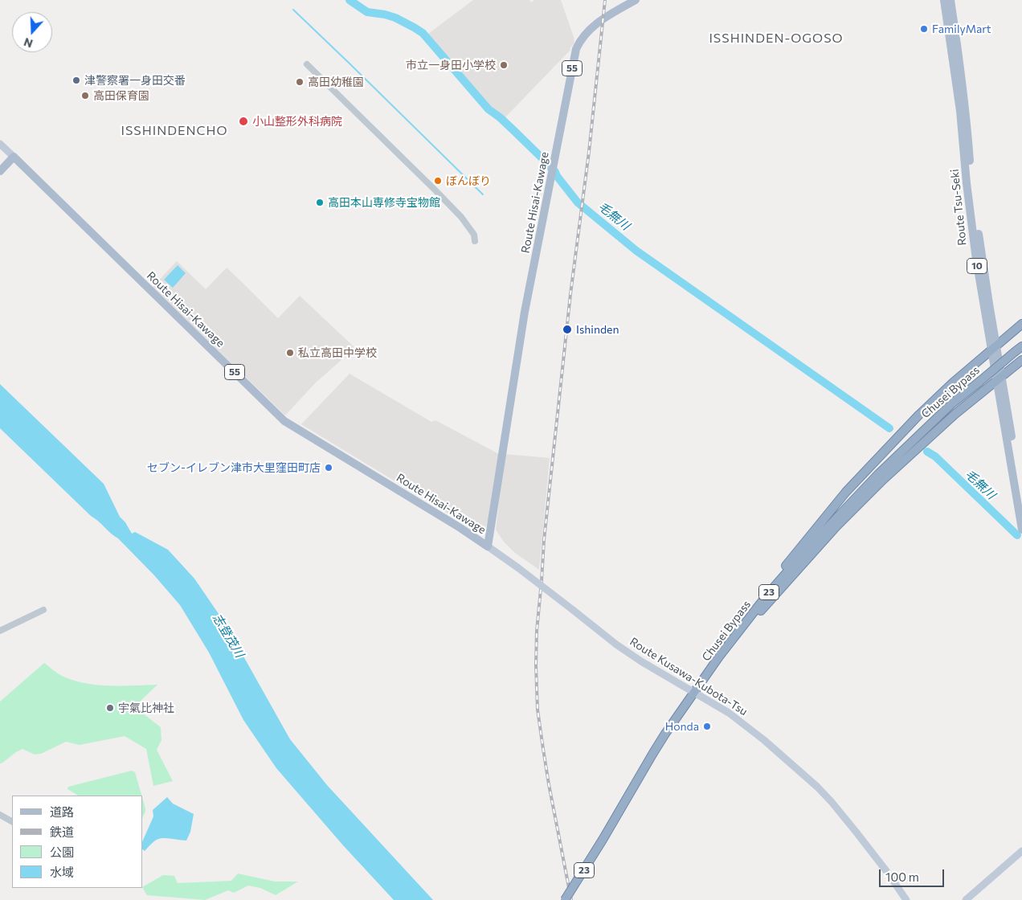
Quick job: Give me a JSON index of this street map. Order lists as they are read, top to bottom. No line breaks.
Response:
{"streets":{"highway":["Chusei Bypass","23"],"main road":["55","Route Hisai-Kawage","Route Tsu-Seki","10","Route Kusawa-Kubota-Tsu"]},"crossings":[["Route Hisai-Kawage","Route Kusawa-Kubota-Tsu"],["Chusei Bypass","Route Kusawa-Kubota-Tsu"]],"districts":["ISSHINDEN-OGOSO","ISSHINDENCHO"],"water":["毛無川","志登茂川"],"places":["FamilyMart","市立一身田小学校","津警察署一身田交番","高田幼稚園","高田保育園","小山整形外科病院","ぼんぼり","高田本山専修寺宝物館","Ishinden","私立高田中学校","セブン-イレブン津市大里窪田町店","宇氣比神社","Honda"],"legend":["道路","鉄道","公園","水域"],"scale_bar":"100 m","north":"bottom"}
